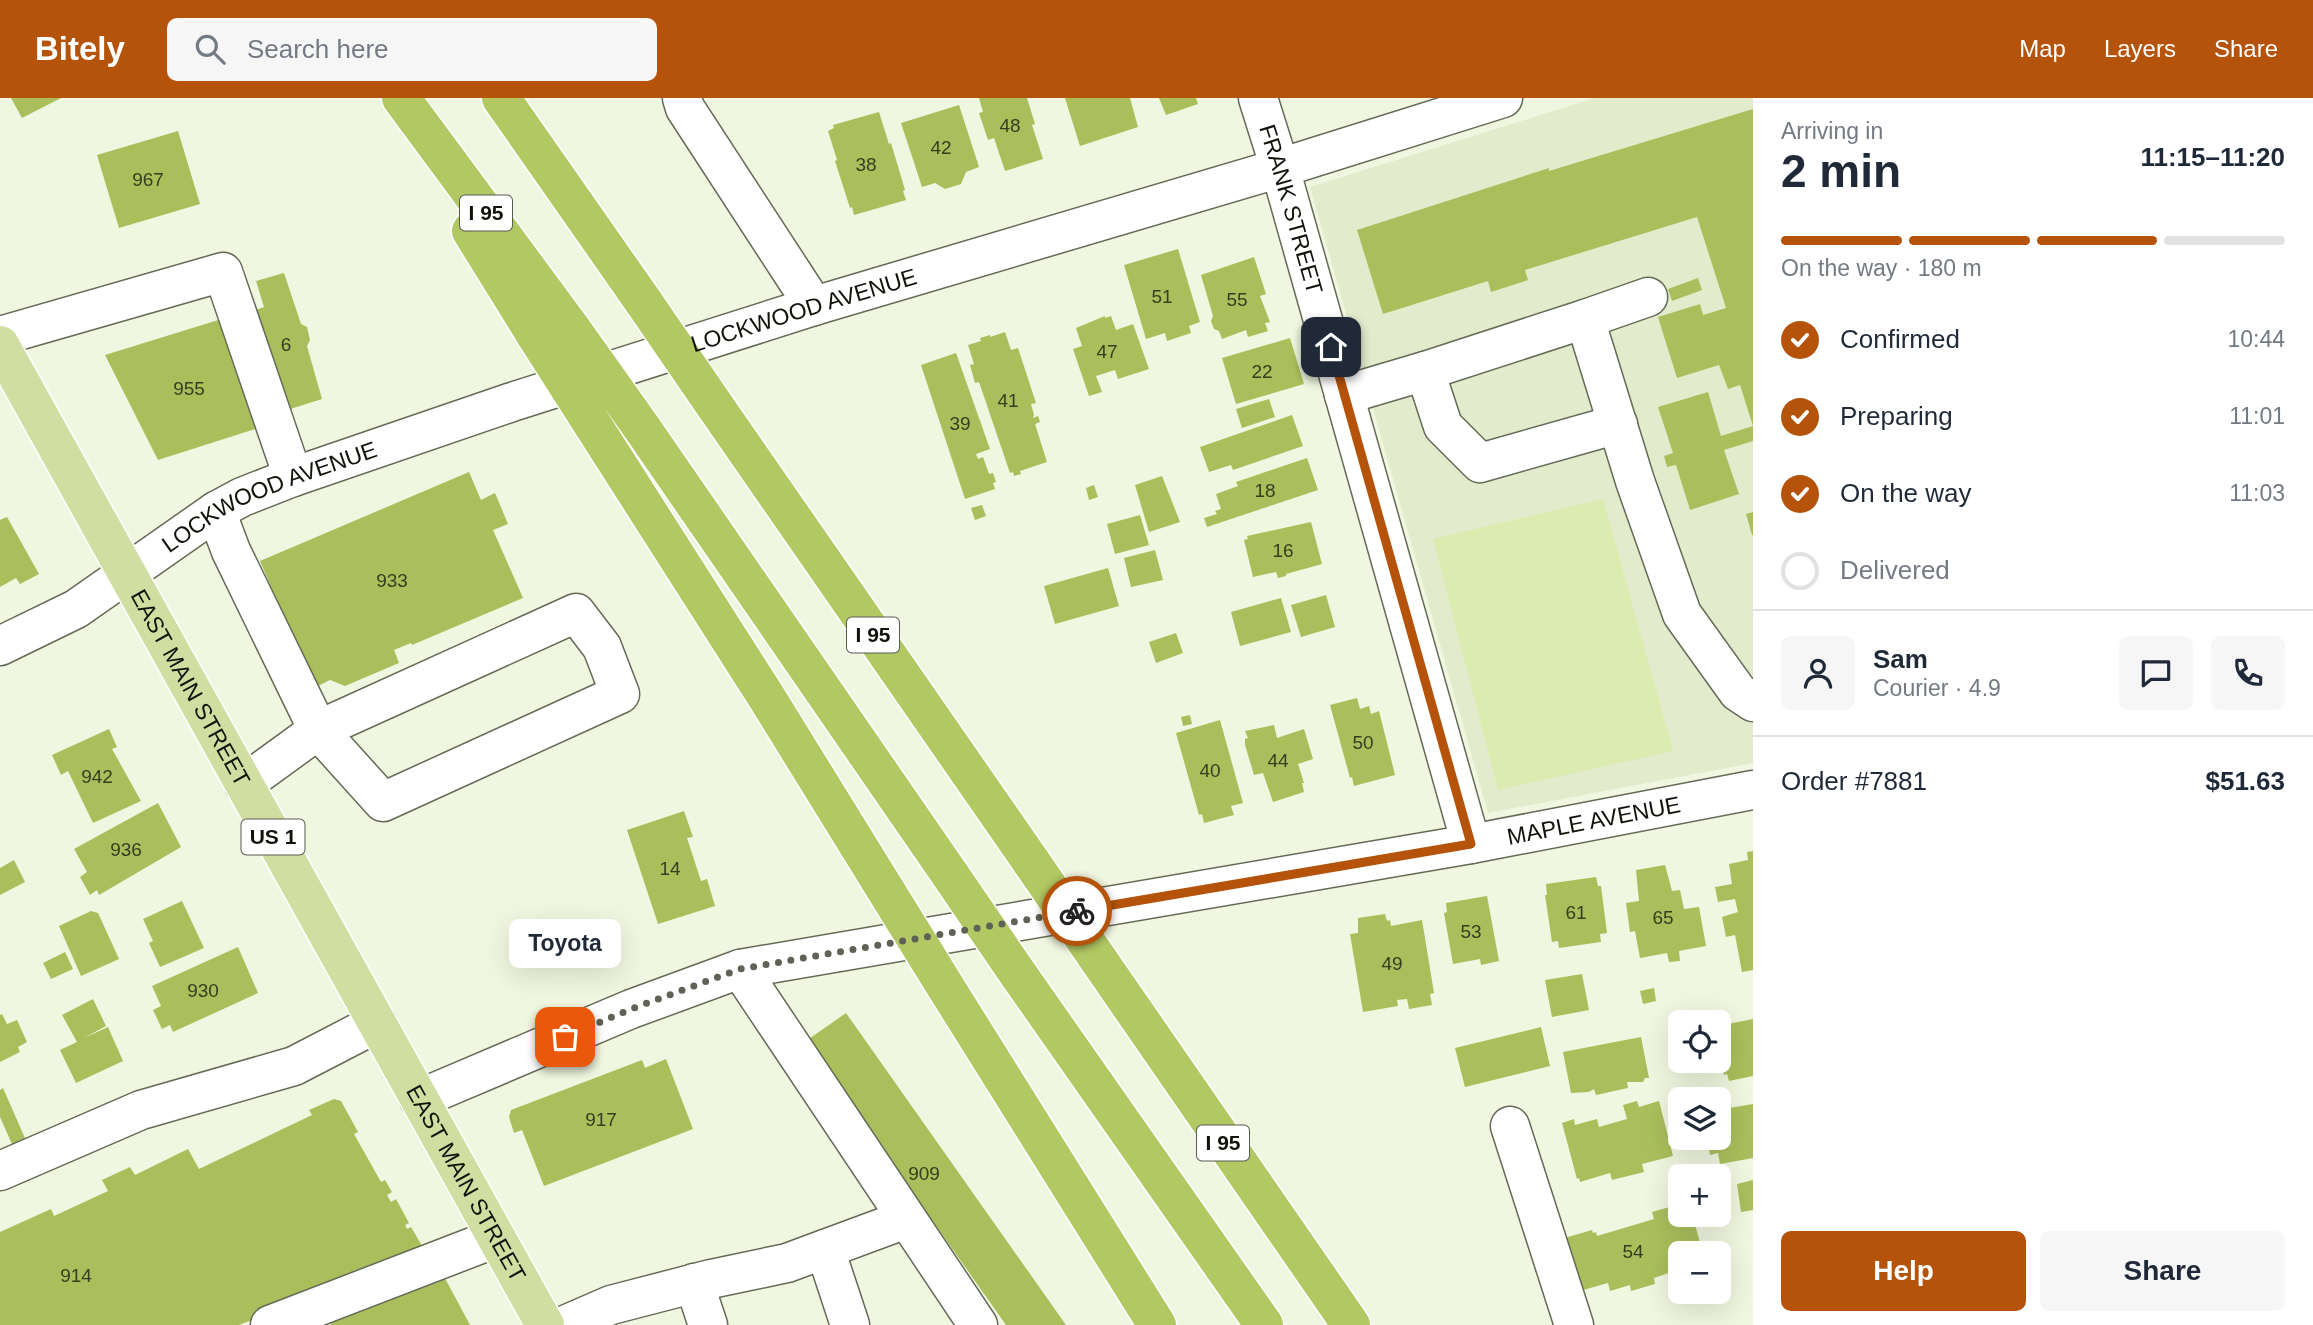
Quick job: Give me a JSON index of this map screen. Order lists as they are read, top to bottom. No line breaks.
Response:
{"streets":{"highway":["I 95"],"main road":["EAST MAIN STREET","US 1"],"street":["FRANK STREET","LOCKWOOD AVENUE","MAPLE AVENUE"]},"crossings":[["FRANK STREET","LOCKWOOD AVENUE"],["FRANK STREET","MAPLE AVENUE"],["LOCKWOOD AVENUE","EAST MAIN STREET"],["EAST MAIN STREET","MAPLE AVENUE"]],"places":["Toyota"],"house_numbers":["48","42","38","967","51","55","6","47","22","955","41","39","18","16","933","50","44","40","942","936","14","61","65","53","49","930","917","909","54","914"],"page":{"header":"Bitely","search":"Search here","nav":["Map","Layers","Share"],"heading":["2 min","Arriving in","11:15–11:20"],"panel":["Sam","Courier · 4.9","Order #7881","$51.63"],"bar":"On the way · 180 m","list":[["Confirmed","10:44"],["Preparing","11:01"],["On the way","11:03"],"Delivered"],"bubble":"Toyota","map_buttons":["+","−"],"buttons":["Help","Share"]}}
